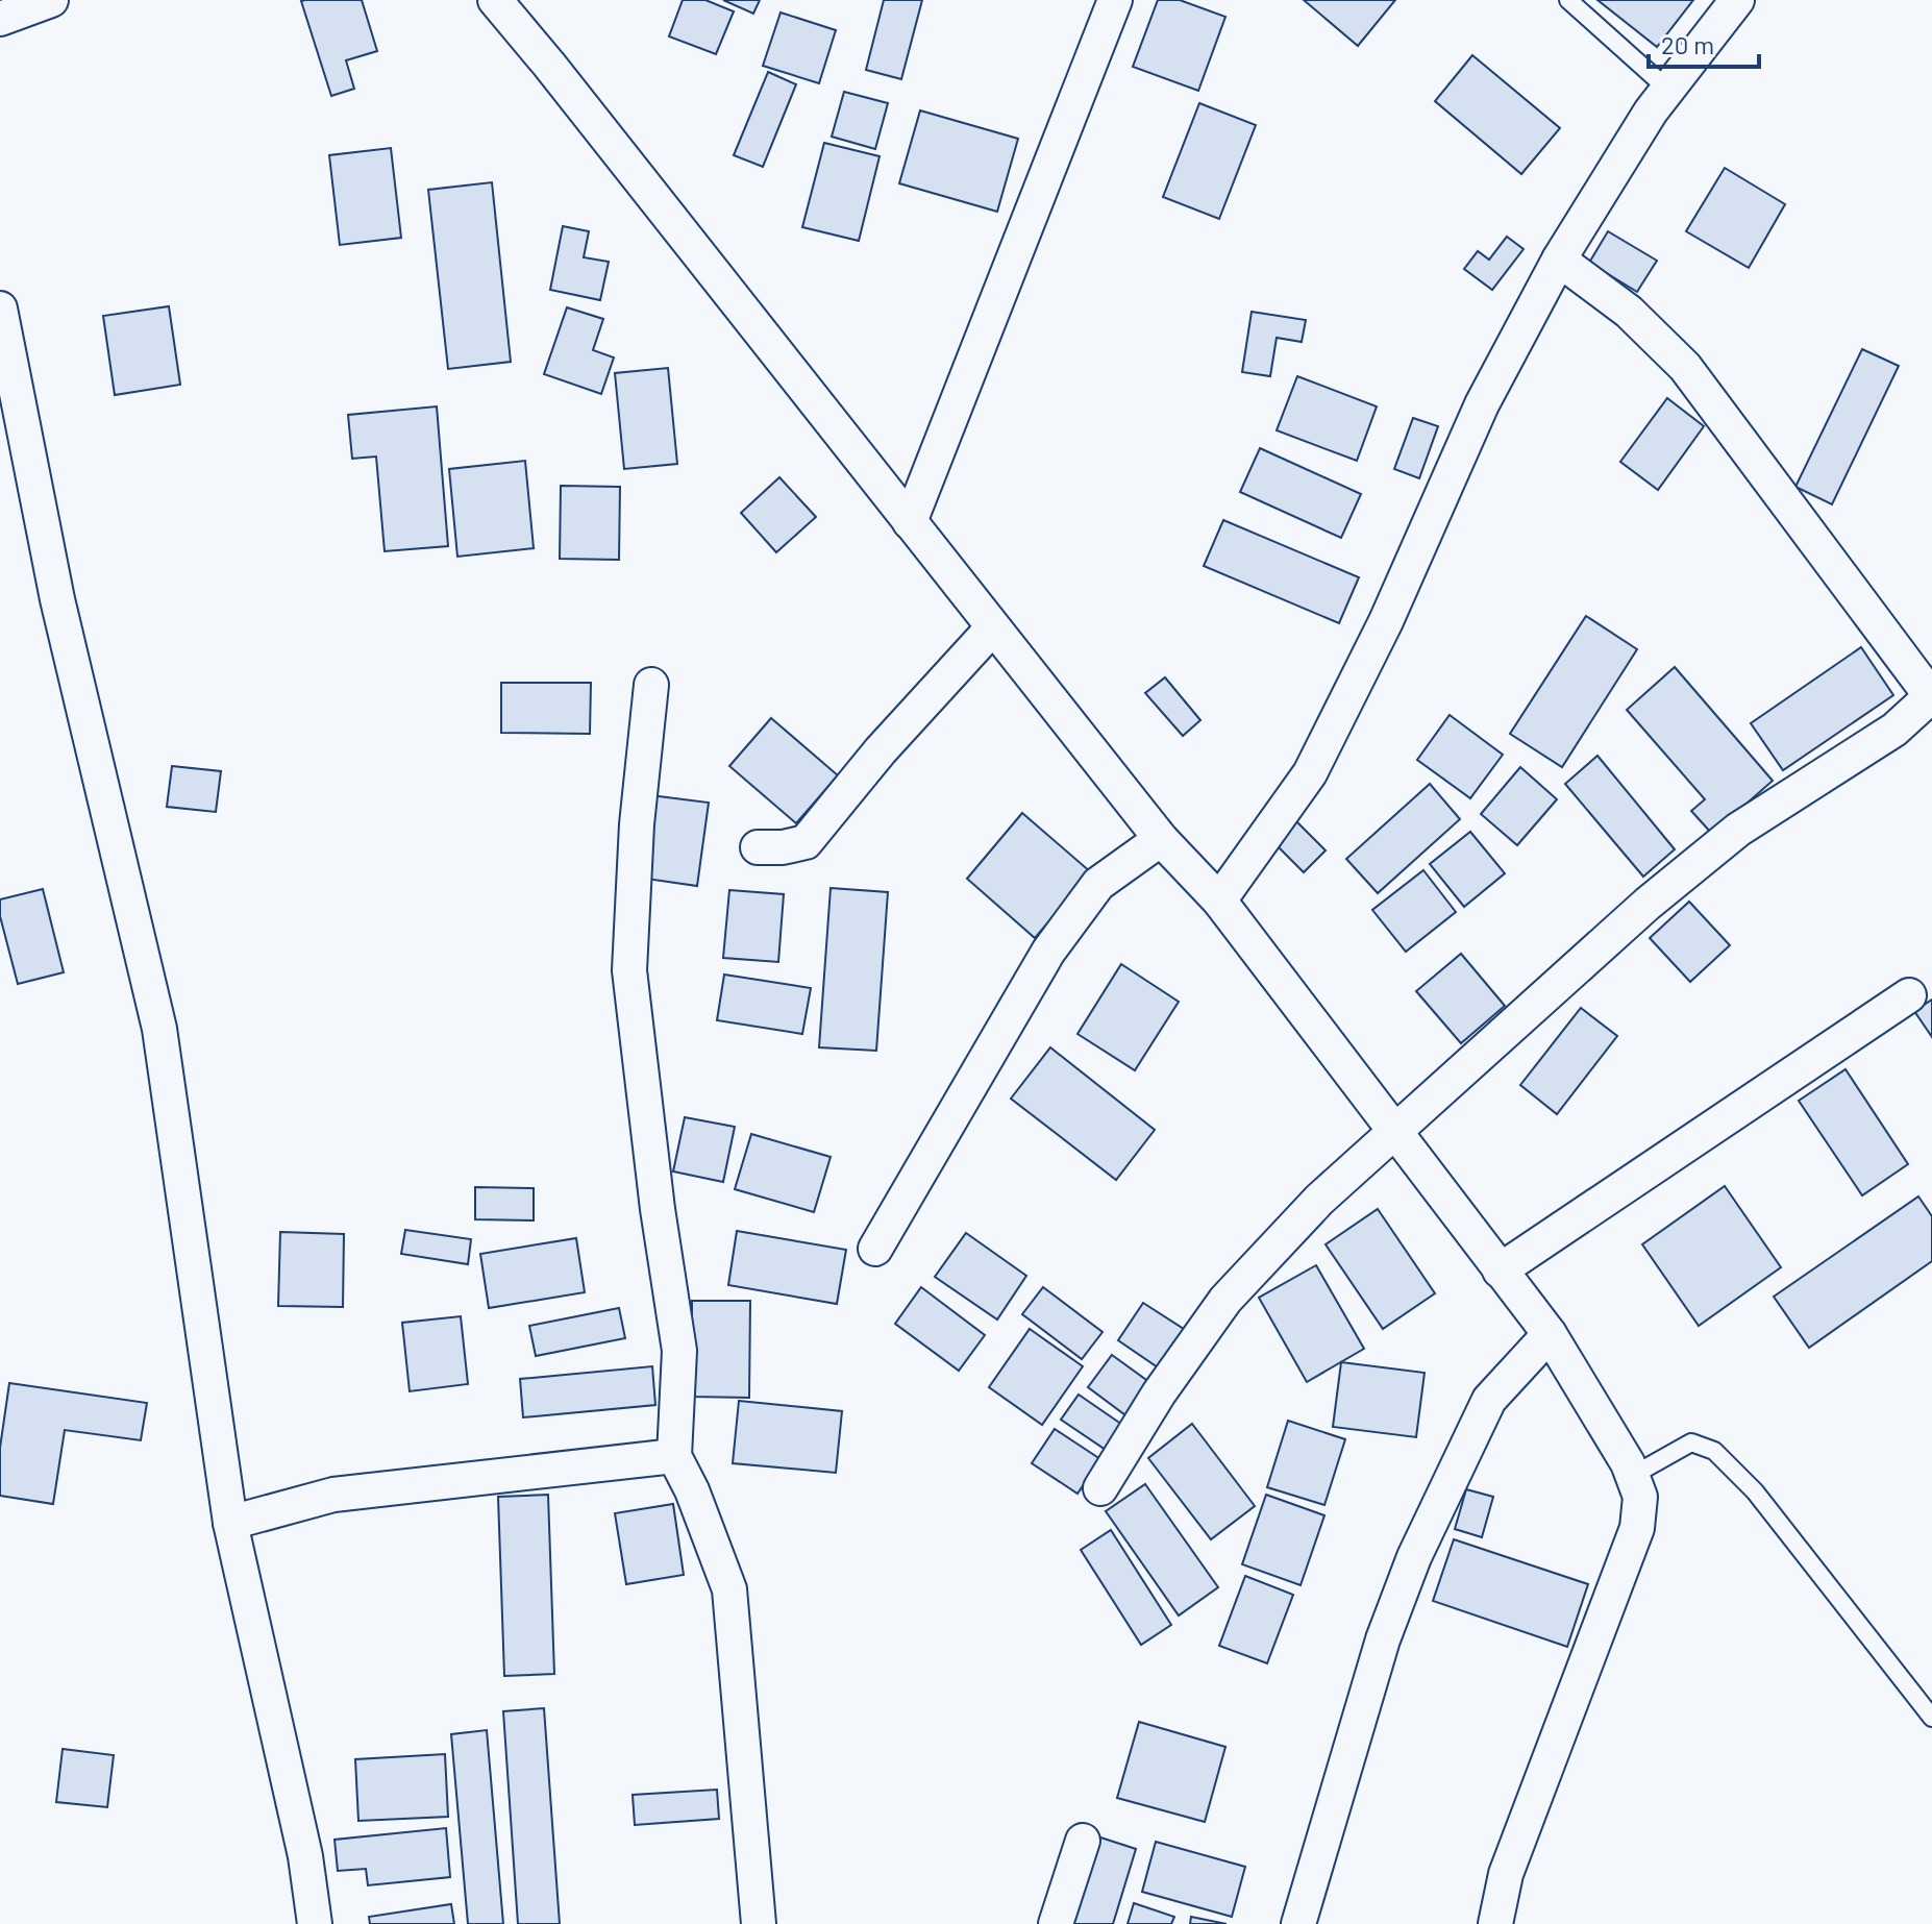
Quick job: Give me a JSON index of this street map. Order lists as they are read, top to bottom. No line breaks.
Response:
{"scale_bar":"20 m"}
